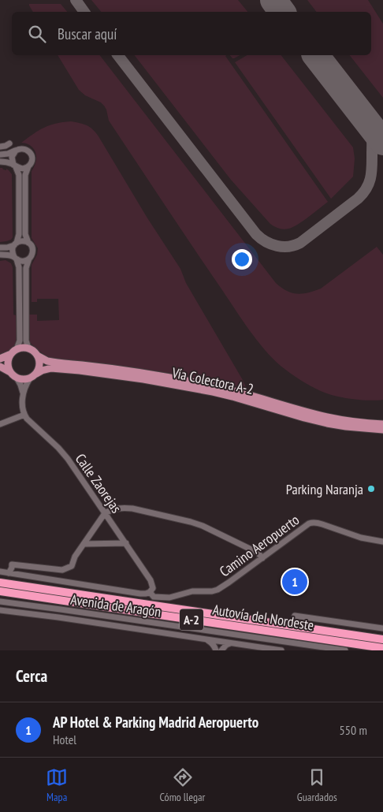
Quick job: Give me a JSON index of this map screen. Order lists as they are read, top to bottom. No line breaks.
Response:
{"streets":{"highway":["Autovía del Nordeste","A-2"],"main road":["Vía Colectora A-2"],"street":["Calle Zaorejas","Camino Aeropuerto","Avenida de Aragón"]},"crossings":[["Calle Zaorejas","Camino Aeropuerto"]],"places":["Parking Naranja"],"page":{"search":"Buscar aquí","pins":"1","heading":"Cerca","list":[{"mark":"1","name":"AP Hotel & Parking Madrid Aeropuerto","note":"Hotel","value":"550 m"}],"nav":["Mapa","Cómo llegar","Guardados"]}}
